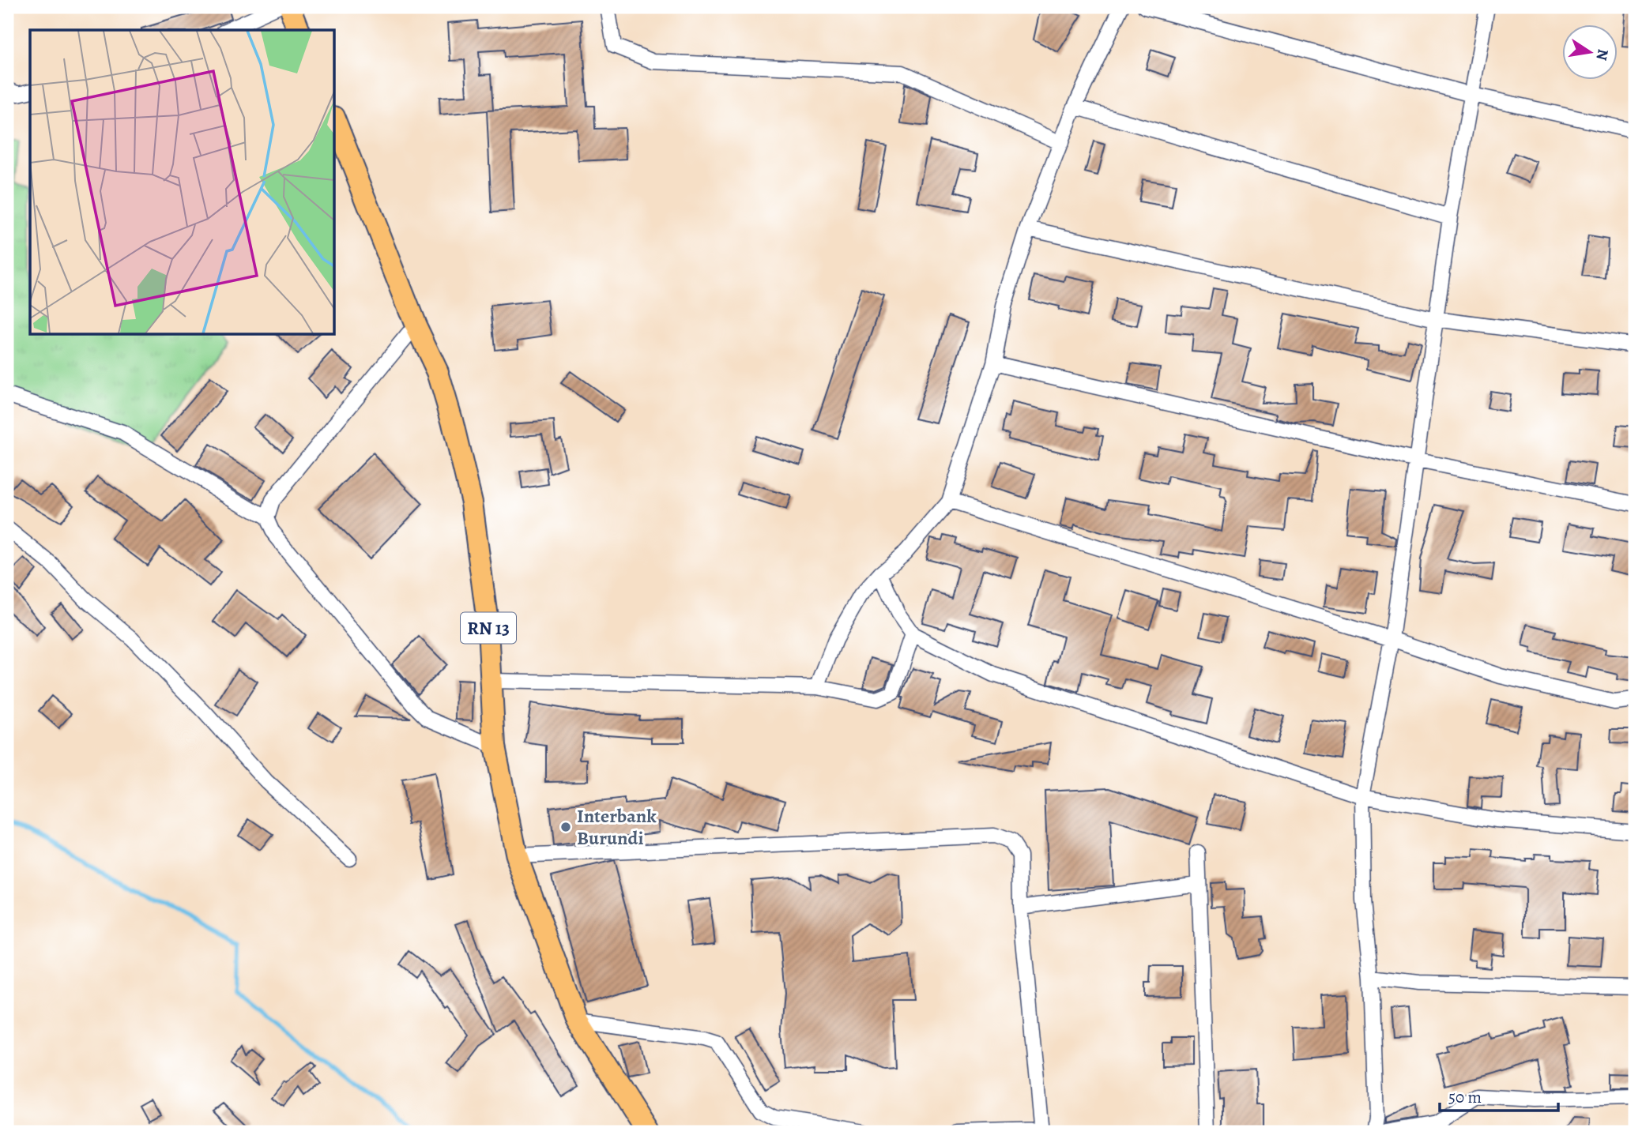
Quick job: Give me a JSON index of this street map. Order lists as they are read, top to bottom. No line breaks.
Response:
{"streets":{"main road":["RN 13"]},"places":["Interbank Burundi"],"scale_bar":"50 m","north":"right"}
